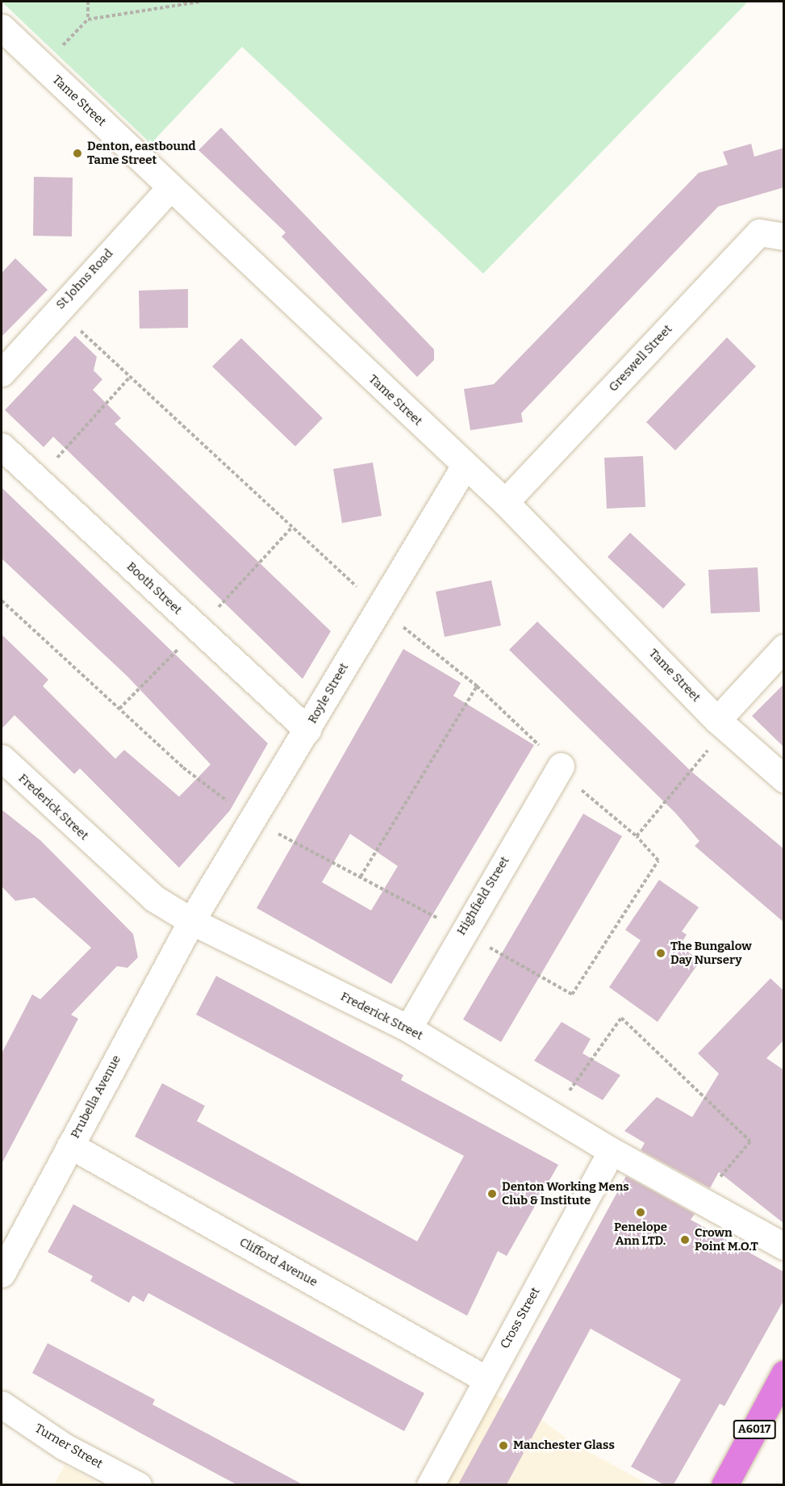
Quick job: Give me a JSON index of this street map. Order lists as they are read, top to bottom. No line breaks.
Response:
{"streets":{"highway":["A6017"],"street":["Tame Street","St Johns Road","Greswell Street","Booth Street","Royle Street","Frederick Street","Highfield Street","Prubella Avenue","Clifford Avenue","Cross Street","Turner Street"]},"crossings":[["Tame Street","St Johns Road"],["Tame Street","Greswell Street"],["Tame Street","Royle Street"],["Booth Street","Royle Street"],["Royle Street","Frederick Street"],["Royle Street","Prubella Avenue"],["Frederick Street","Highfield Street"],["Frederick Street","Prubella Avenue"],["Frederick Street","Cross Street"],["Prubella Avenue","Clifford Avenue"],["Clifford Avenue","Cross Street"]],"places":["Denton, eastbound Tame Street","The Bungalow Day Nursery","Denton Working Mens Club & Institute","Penelope Ann LTD.","Crown Point M.O.T","Manchester Glass"]}
